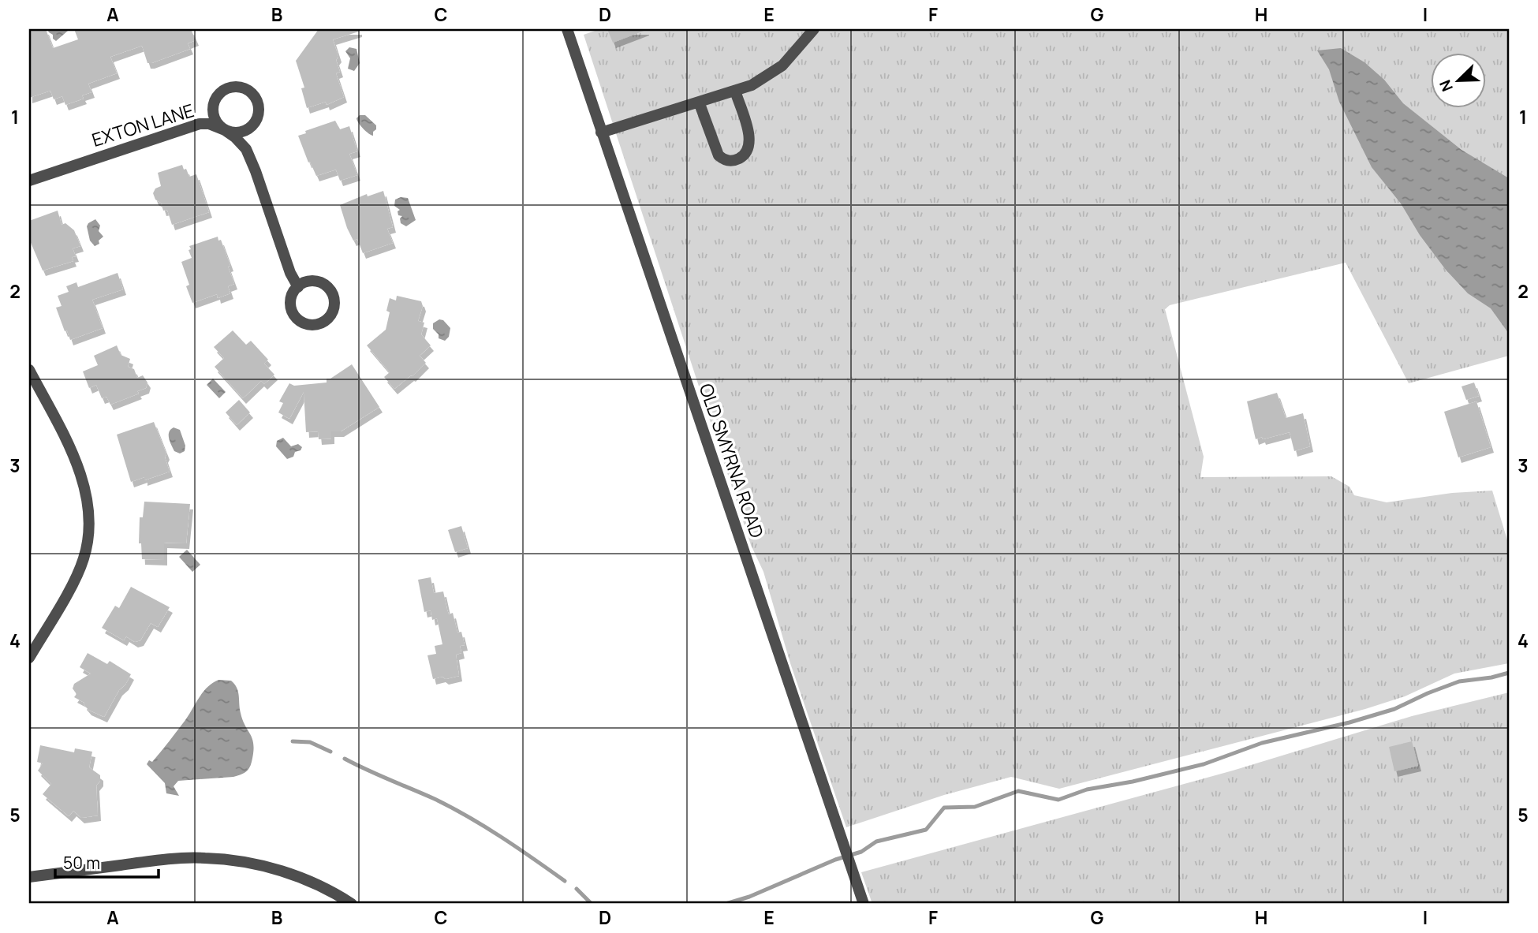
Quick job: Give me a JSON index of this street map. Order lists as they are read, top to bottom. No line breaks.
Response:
{"streets":{"street":["EXTON LANE","OLD SMYRNA ROAD"]},"scale_bar":"50 m","north":"bottom left","grid":{"columns":["A","B","C","D","E","F","G","H","I"],"rows":["1","2","3","4","5"]}}
